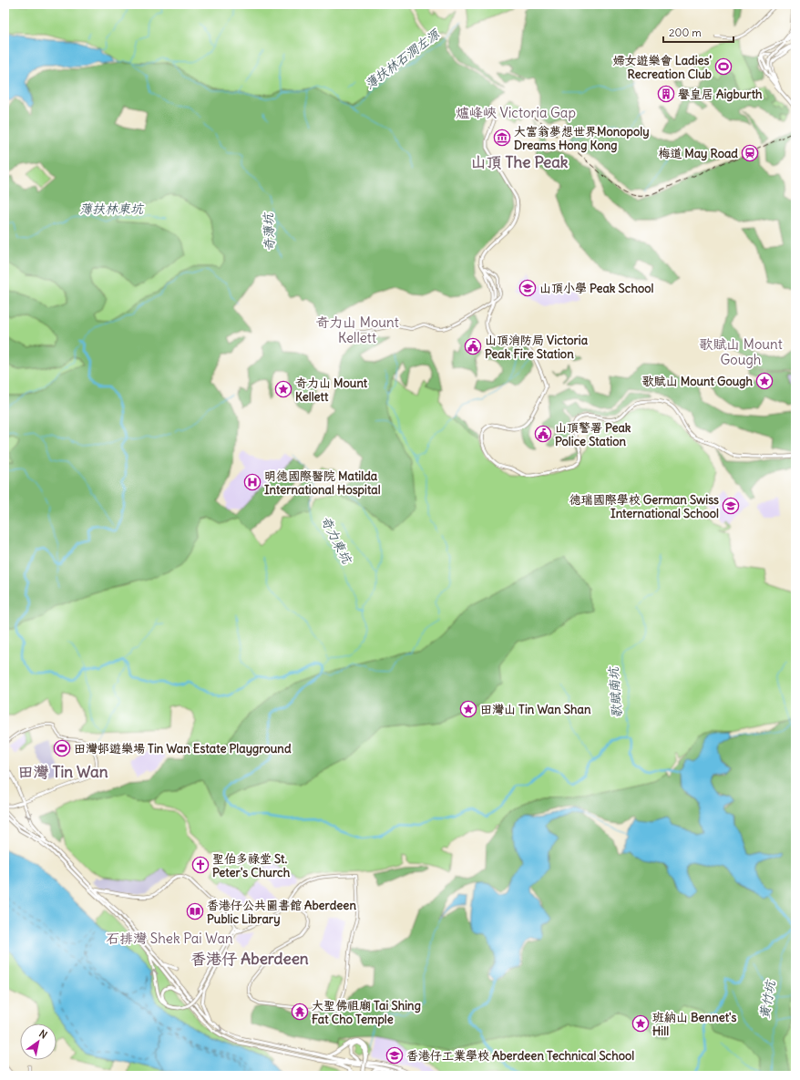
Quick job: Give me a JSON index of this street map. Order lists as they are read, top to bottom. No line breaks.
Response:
{"districts":["爐峰峽 Victoria Gap","山頂 The Peak","奇力山 Mount Kellett","歌賦山 Mount Gough","田灣 Tin Wan","石排灣 Shek Pai Wan","香港仔 Aberdeen"],"water":["薄扶林石澗左源","薄扶林東坑","奇薄坑","奇力東坑","歌賦南坑","黃竹坑"],"places":{"sports":["婦女遊樂會 Ladies' Recreation Club","田灣邨遊樂場 Tin Wan Estate Playground"],"building":["譽皇居 Aigburth"],"museum":["大富翁夢想世界Monopoly Dreams Hong Kong"],"station":["梅道 May Road"],"school or university":["山頂小學 Peak School","德瑞國際學校 German Swiss International School","香港仔工業學校 Aberdeen Technical School"],"public building":["山頂消防局 Victoria Peak Fire Station","山頂警署 Peak Police Station"],"place":["歌賦山 Mount Gough","奇力山 Mount Kellett","田灣山 Tin Wan Shan","班納山 Bennet's Hill"],"hospital":["明德國際醫院 Matilda International Hospital"],"church":["聖伯多祿堂 St. Peter's Church"],"library":["香港仔公共圖書館 Aberdeen Public Library"],"temple":["大聖佛祖廟 Tai Shing Fat Cho Temple"]},"scale_bar":"200 m","north":"top right"}
